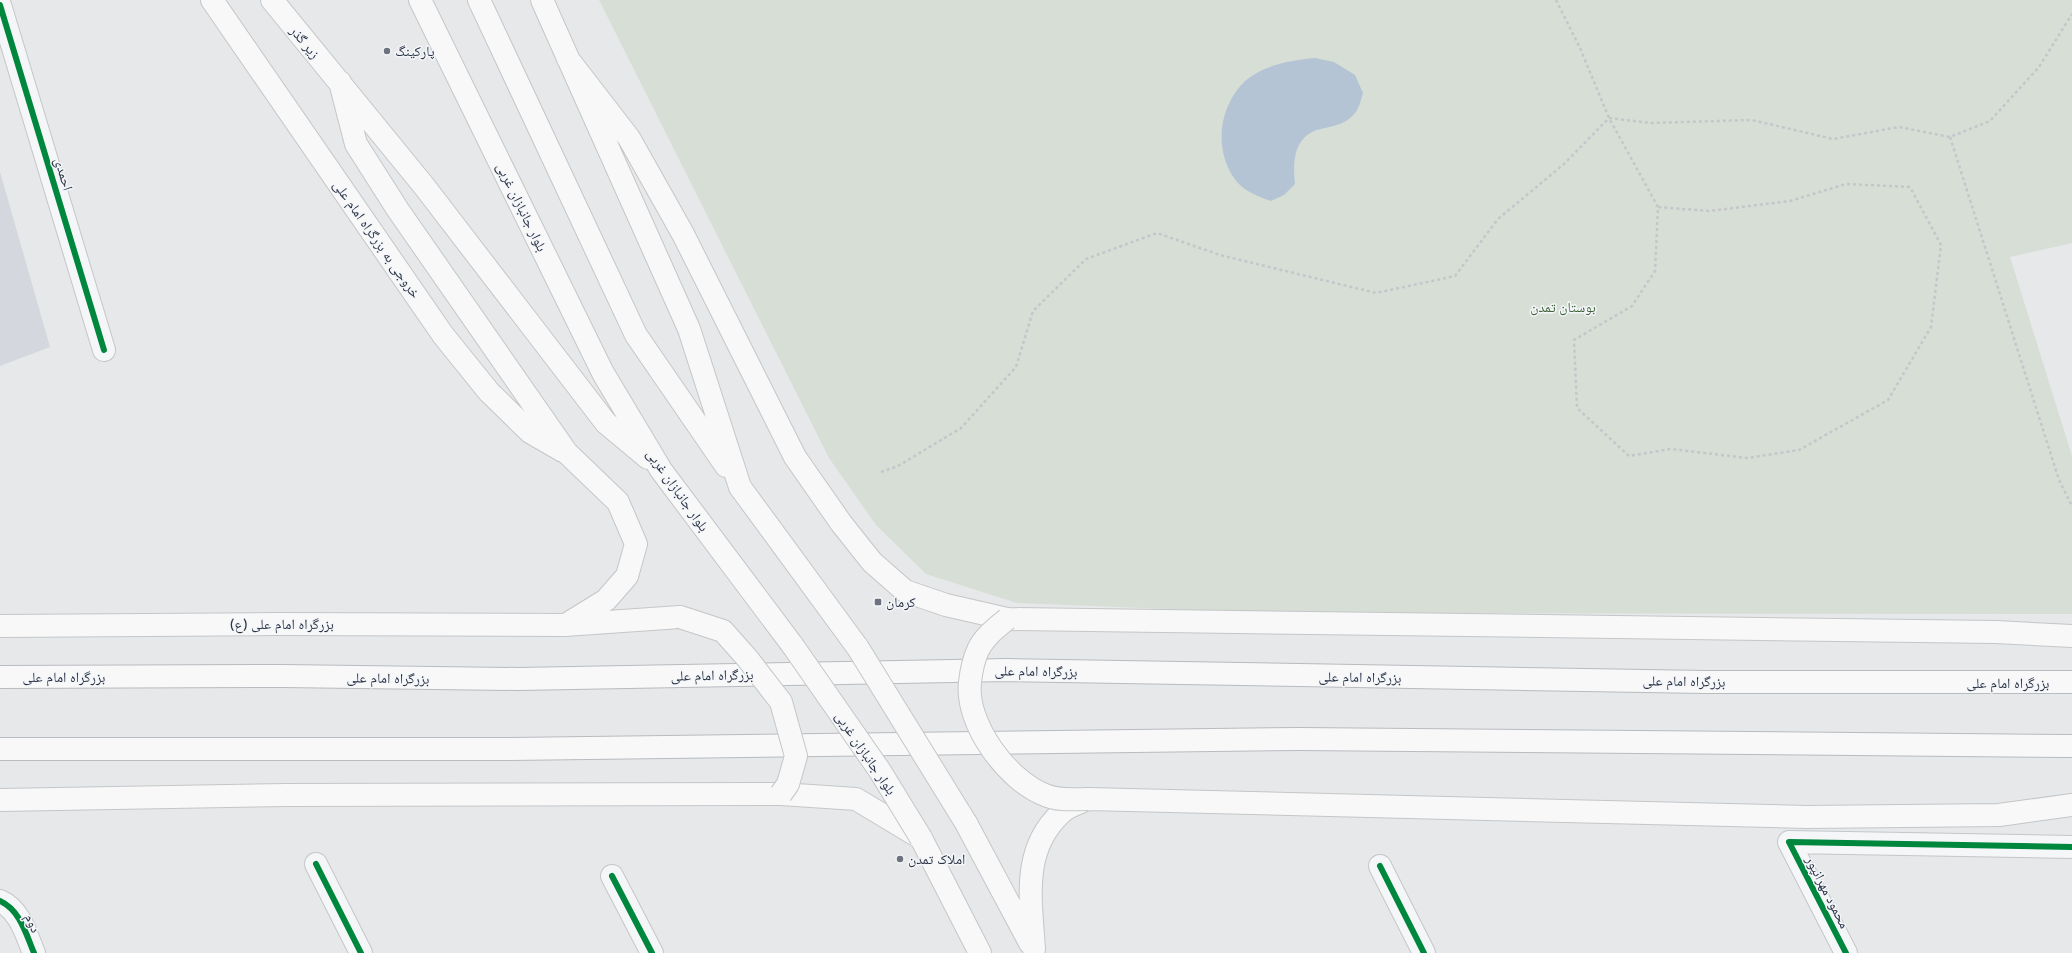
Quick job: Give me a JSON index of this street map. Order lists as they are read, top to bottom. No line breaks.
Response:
{"streets":{"main road":["زیر گذر","بلوار جانبازان غربی","خروجی به بزرگراه امام علی","بزرگراه امام علی (ع)","بزرگراه امام علی"],"street":["احمدی","محمود مهرانپور","دوم"]},"crossings":[["زیر گذر","بلوار جانبازان غربی"]],"parks":["بوستان تمدن"],"places":{"other":["پارکینگ","املاک تمدن"],"transit":["کرمان"]}}
